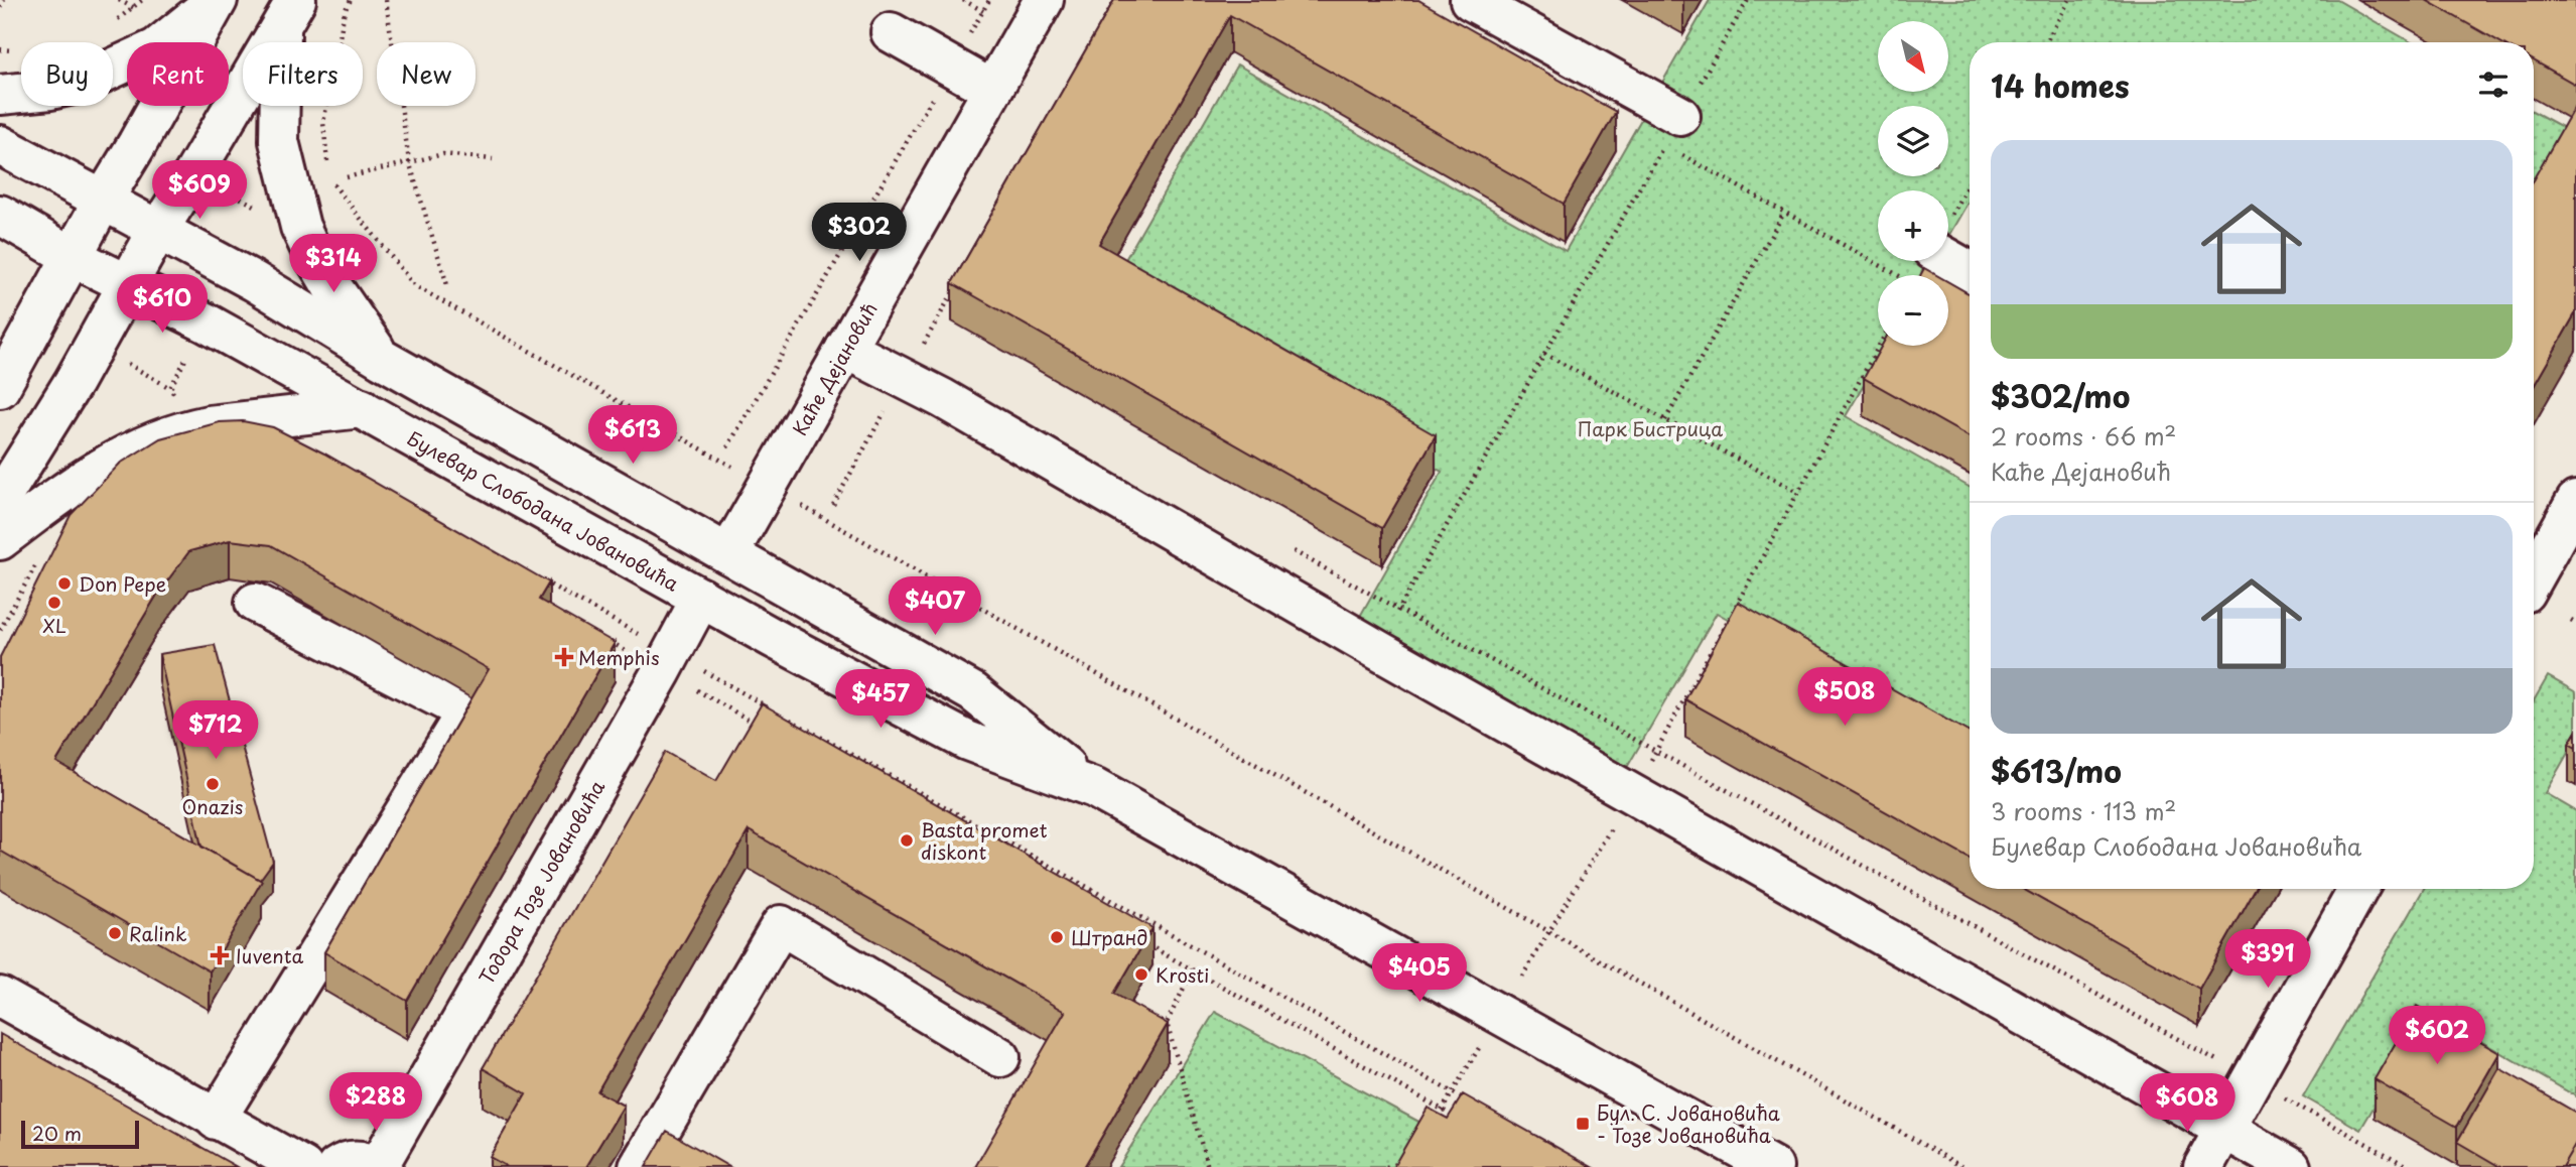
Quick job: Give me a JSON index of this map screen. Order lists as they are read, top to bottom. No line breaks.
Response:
{"streets":{"street":["Каће Дејановић","Булевар Слободана Јовановића","Тодора Тозе Јовановића"]},"crossings":[["Каће Дејановић","Булевар Слободана Јовановића"],["Булевар Слободана Јовановића","Тодора Тозе Јовановића"]],"parks":["Парк Бистрица"],"places":{"other":["Don Pepe","XL","Onazis","Basta promet diskont","Ralink","Штранд","Krosti"],"health":["Memphis","Iuventa"],"transit":["Бул. С. Јовановића - Тозе Јовановића"]},"scale_bar":"20 m","north":"bottom right","page":{"map_buttons":["+","−"],"chip":["Buy","Rent","Filters","New"],"heading":"14 homes","list":[{"name":"$302/mo","note":"2 rooms · 66 m² · Каће Дејановић"},{"name":"$613/mo","note":"3 rooms · 113 m² · Булевар Слободана Јовановића"}],"price":["$609","$302","$314","$610","$613","$407","$508","$457","$712","$391","$405","$602","$288","$608"],"scale":"20 m"}}
